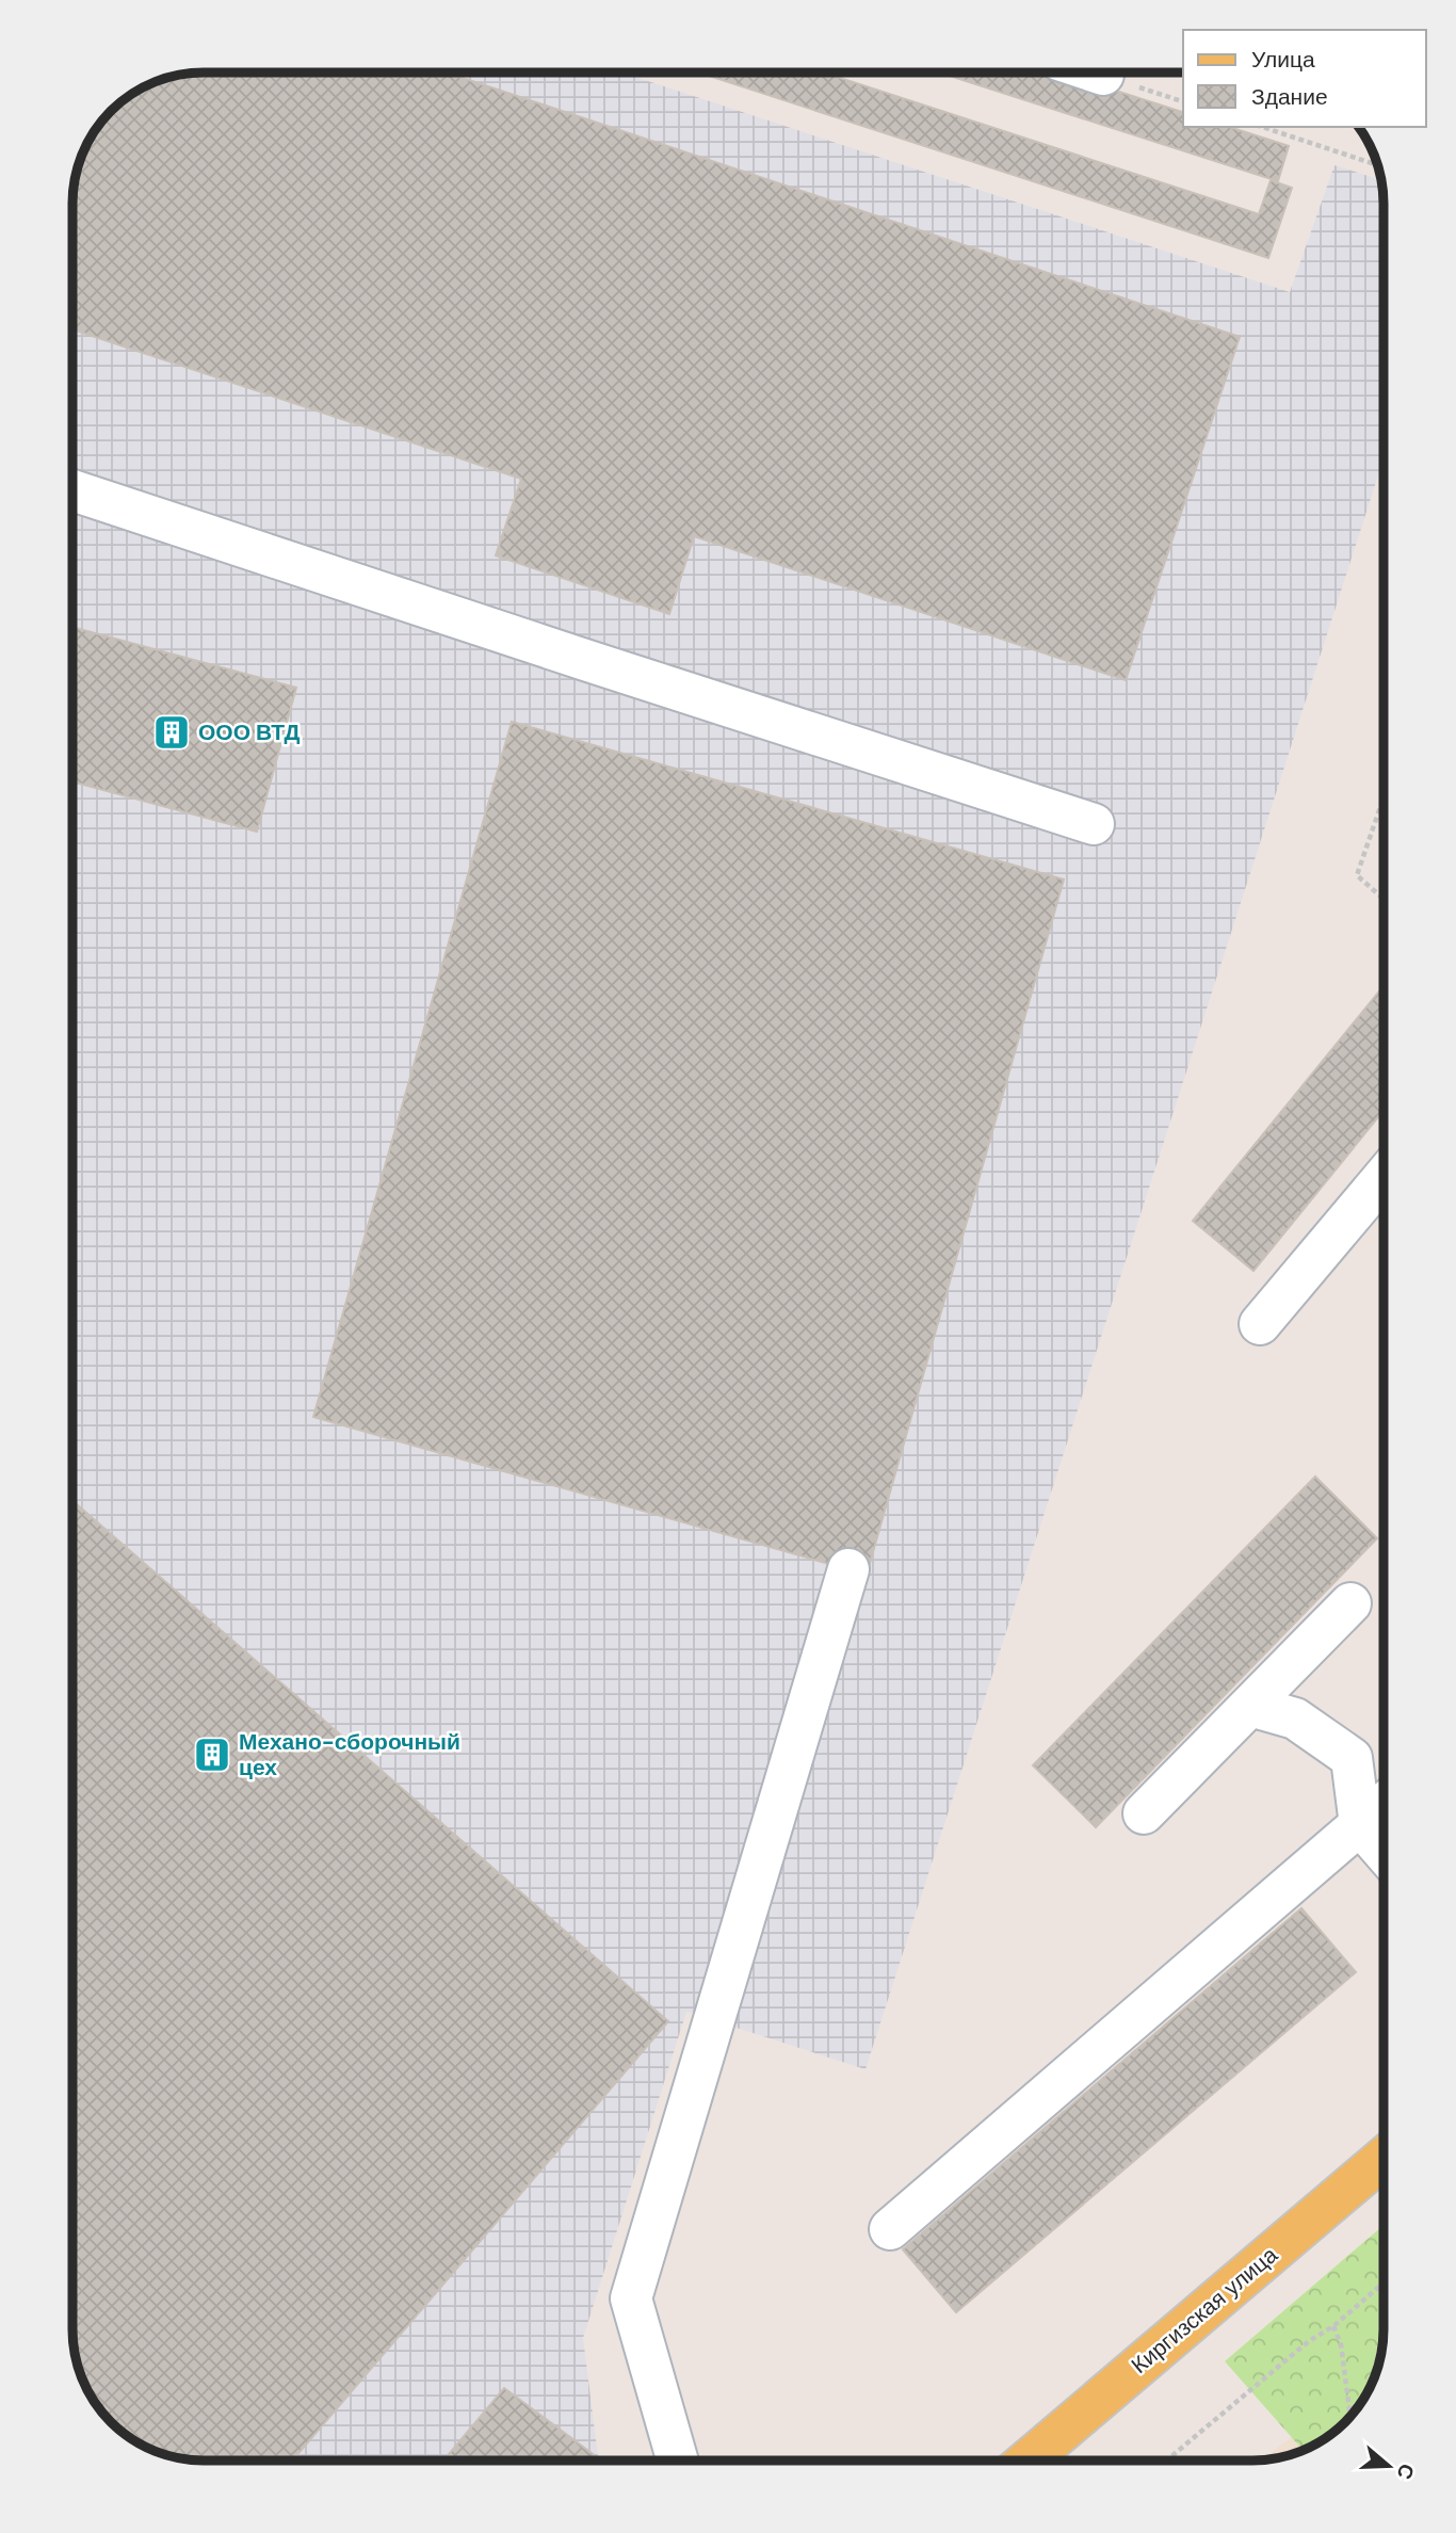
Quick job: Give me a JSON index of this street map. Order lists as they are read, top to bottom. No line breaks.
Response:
{"streets":{"main road":["Киргизская улица"]},"places":{"building":["ООО ВТД","Механо-сборочный цех"]},"legend":["Улица","Здание"],"north":"right"}
